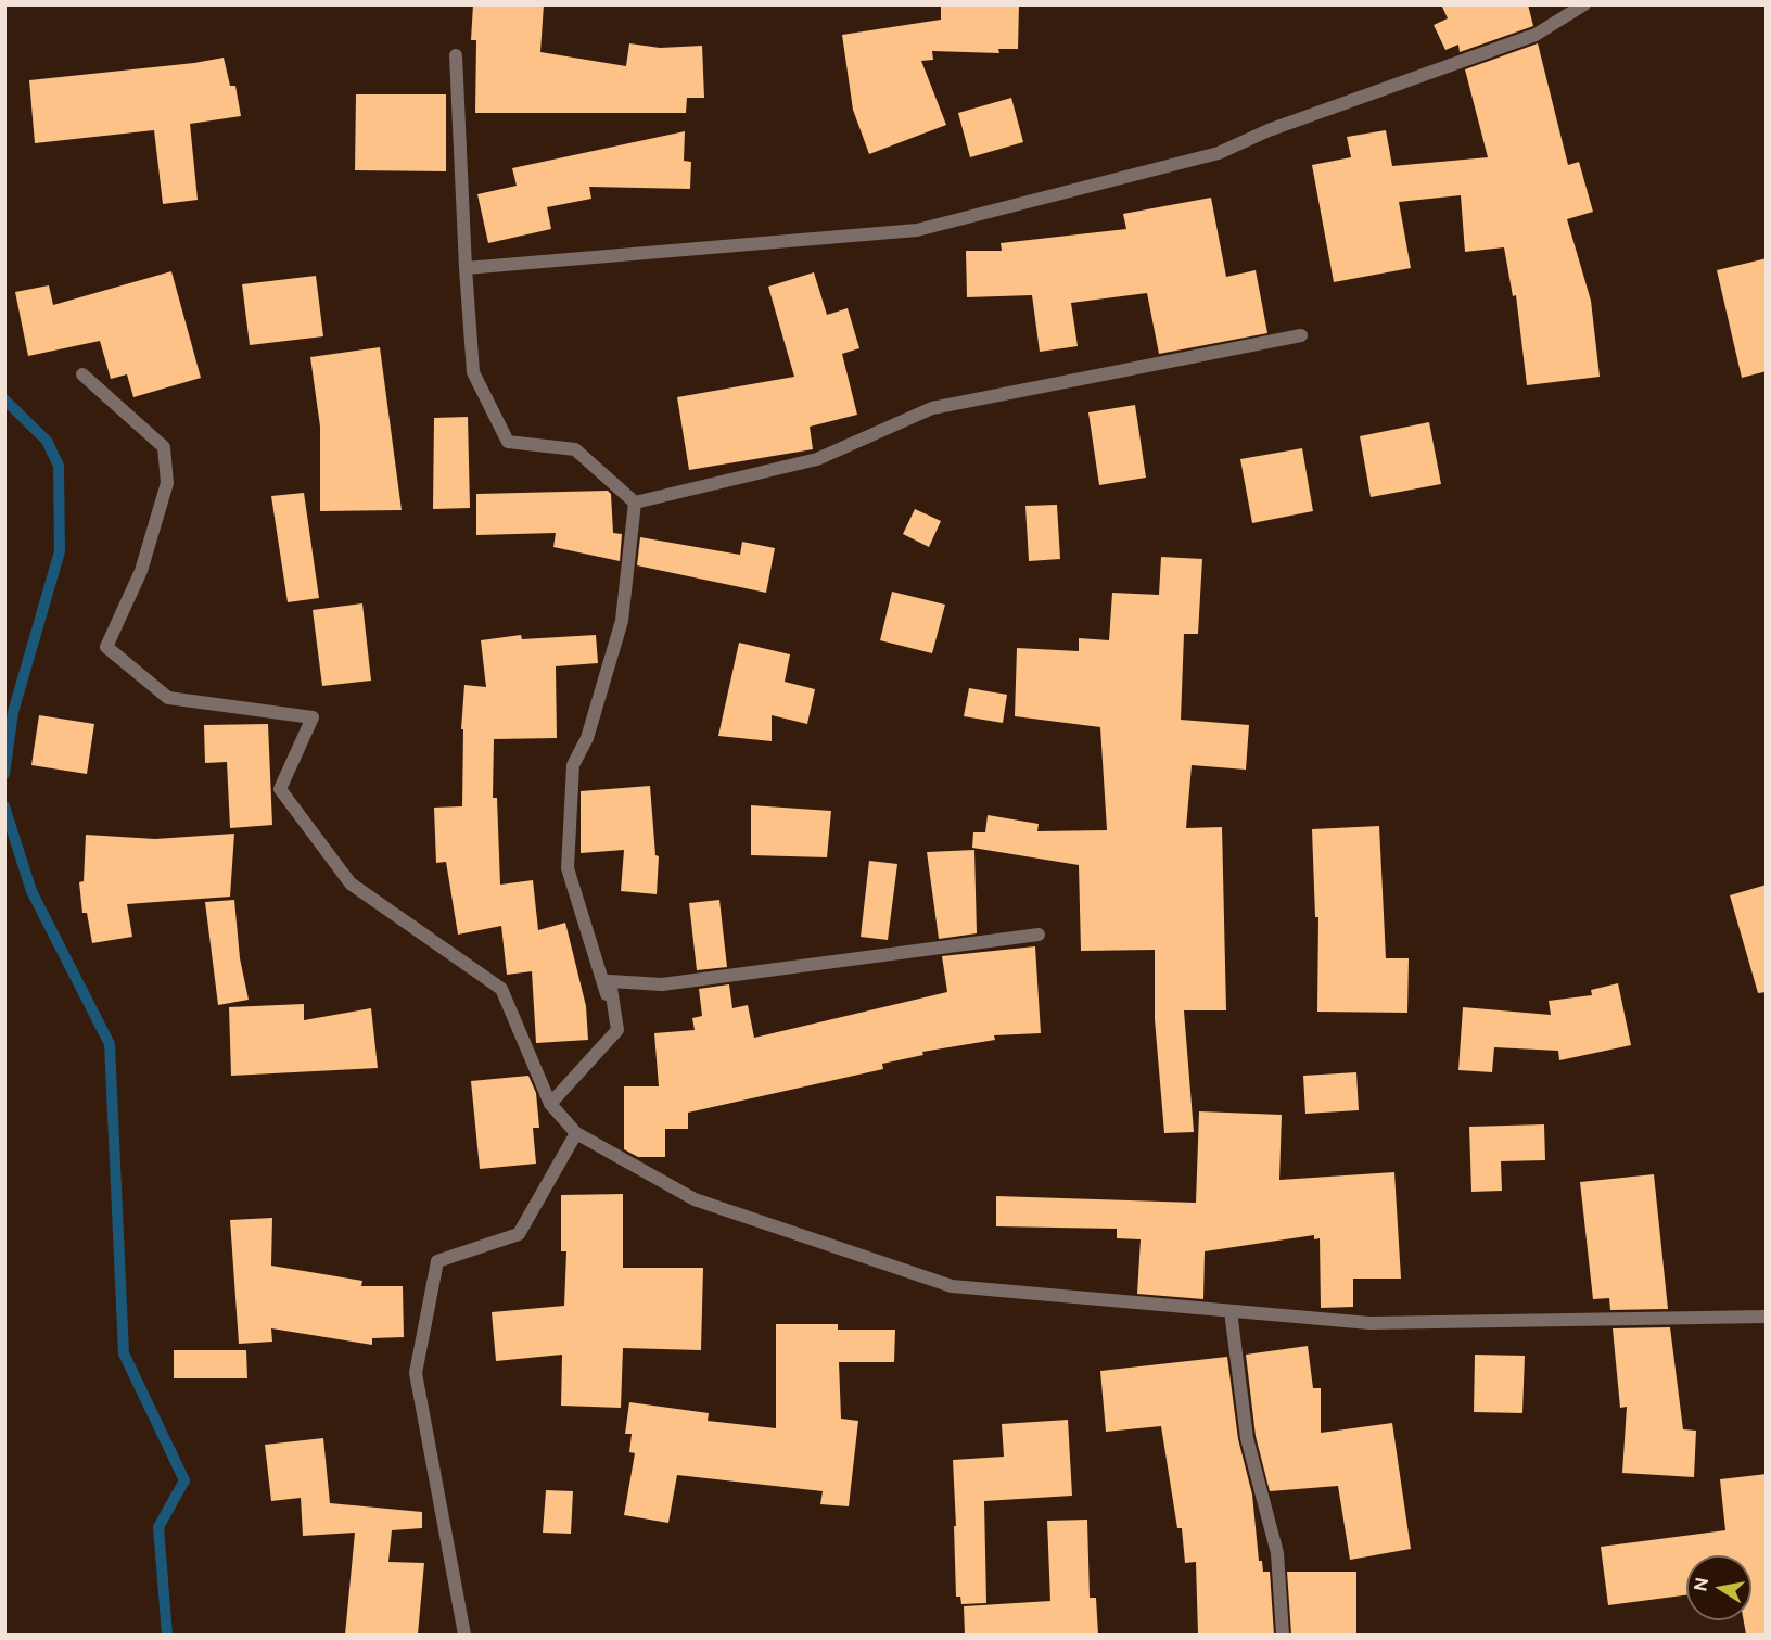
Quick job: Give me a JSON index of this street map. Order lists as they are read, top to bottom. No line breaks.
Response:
{"north":"left"}
